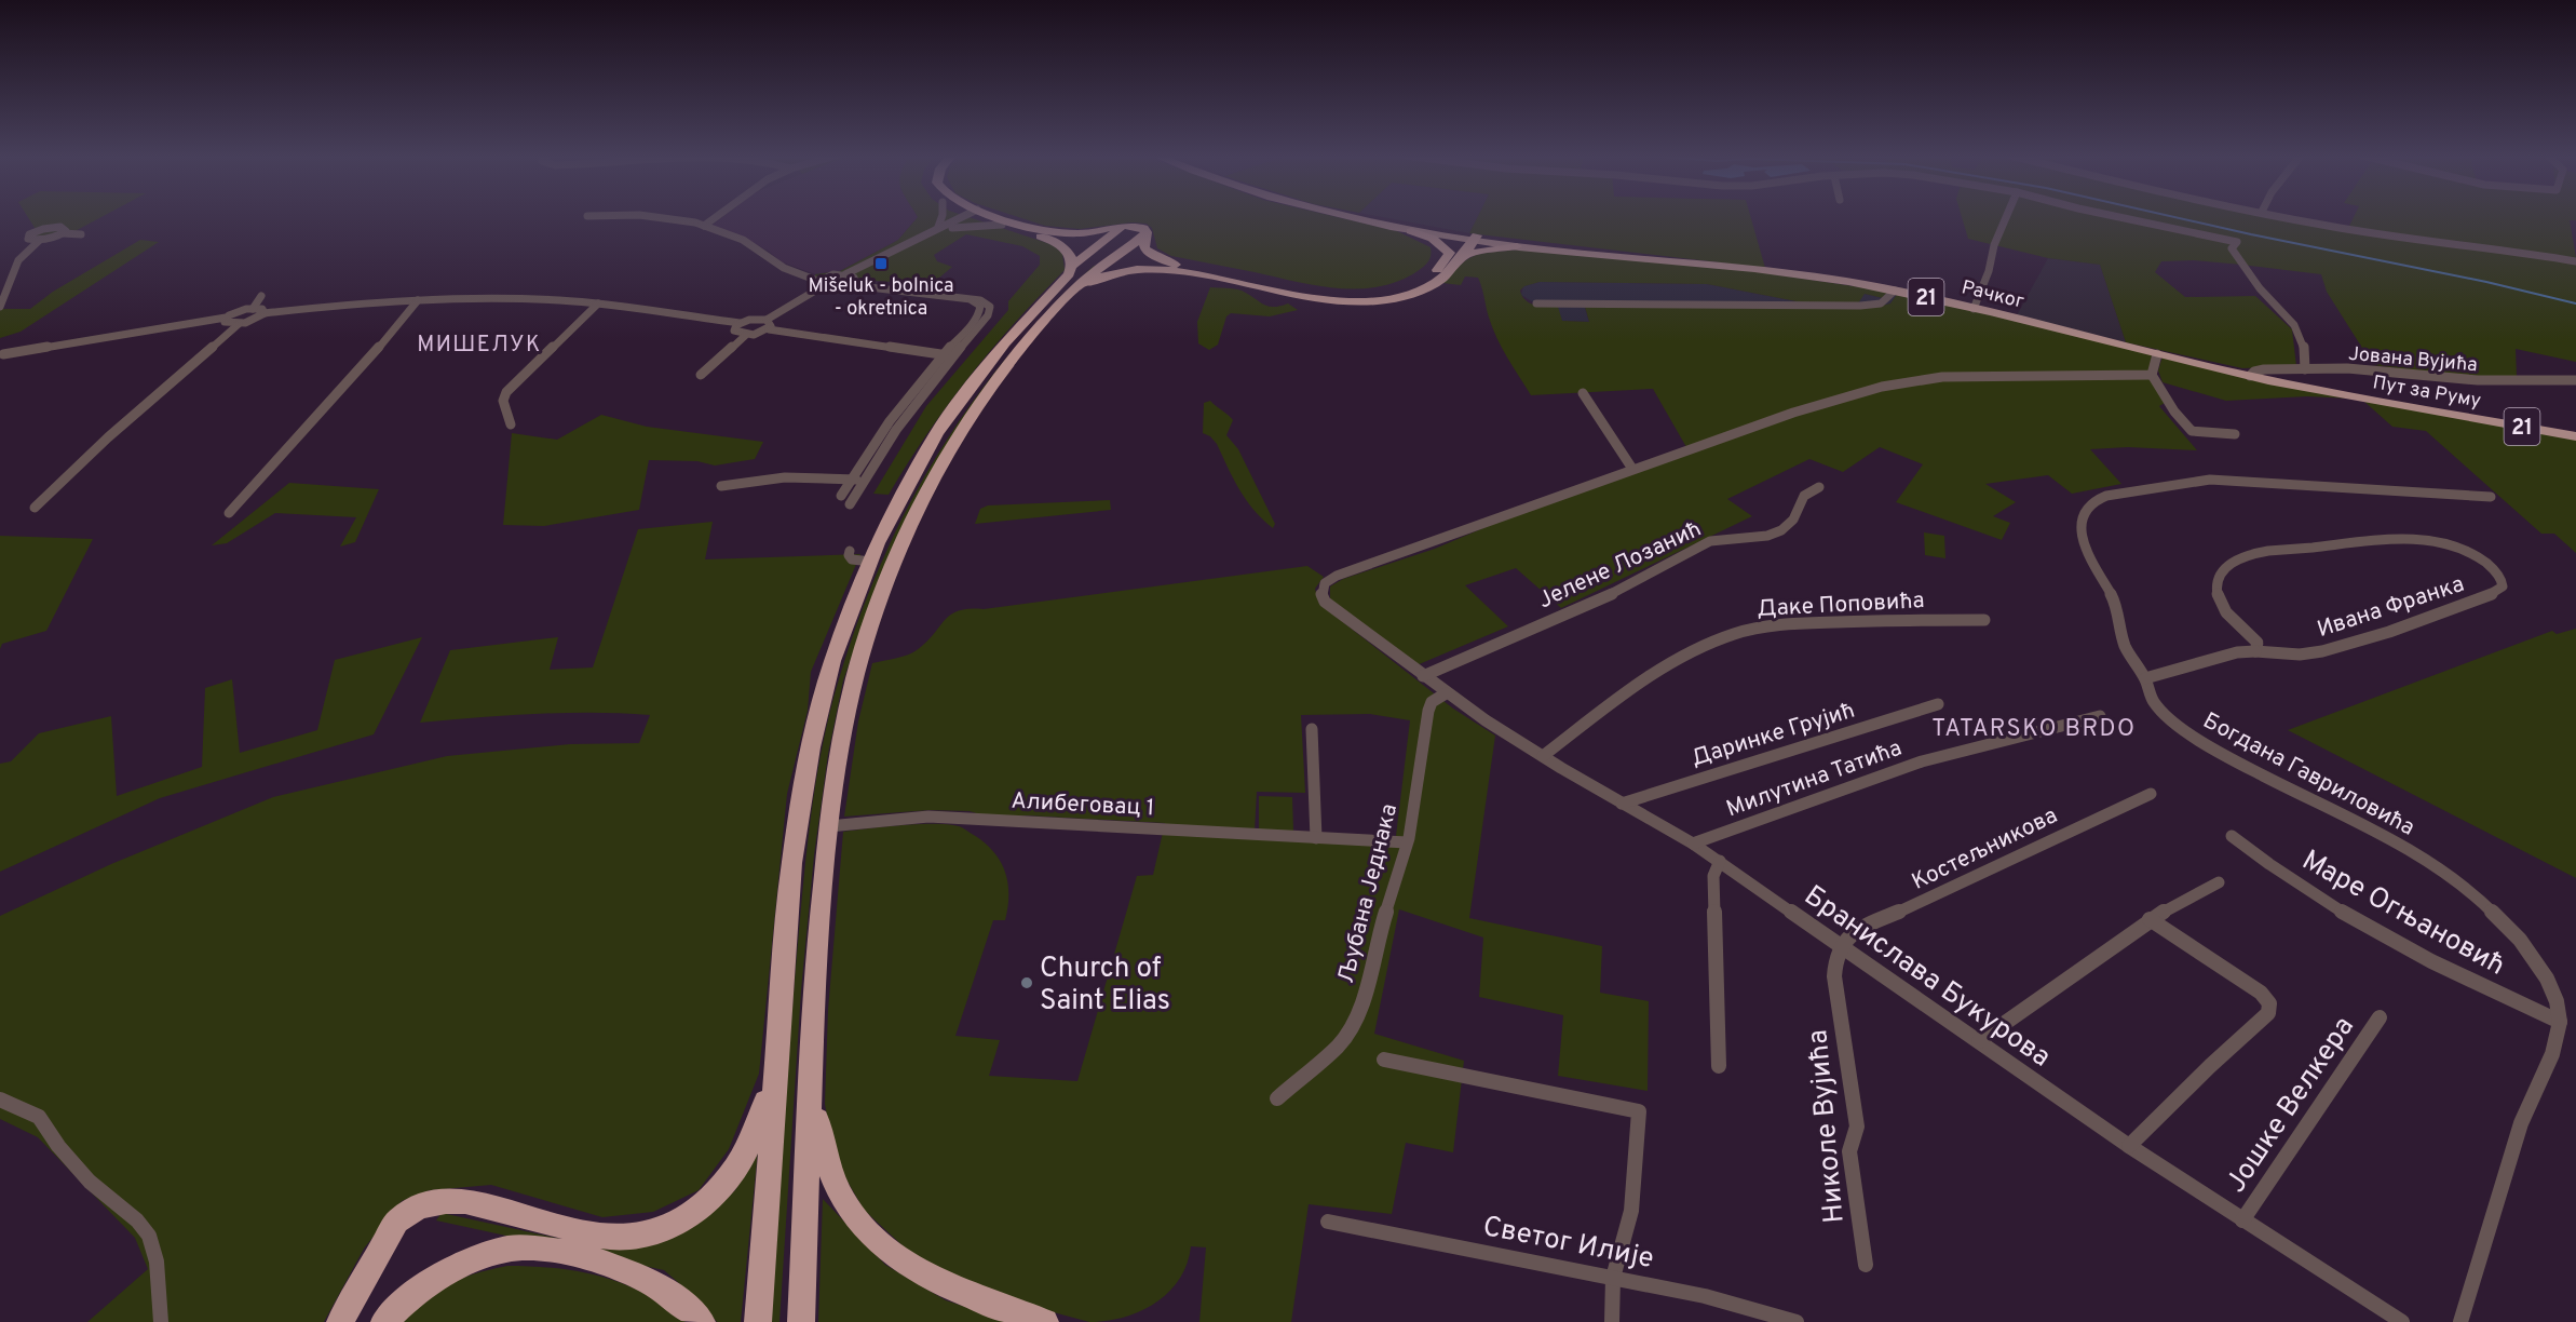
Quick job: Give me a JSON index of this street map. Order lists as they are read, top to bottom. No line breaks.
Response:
{"streets":{"main road":["Рачког","21","Пут за Руму"],"street":["Јована Вујића","Јелене Лозанић","Даке Поповића","Ивана Франка","Даринке Грујић","Богдана Гавриловића","Милутина Татића","Алибеговац 1","Костељникова","Љубана Једнака","Маре Огњановић","Бранислава Букурова","Јошке Велкера","Николе Вујића","Светог Илије"]},"crossings":[["Рачког","Јована Вујића"],["Рачког","Пут за Руму"],["Јелене Лозанић","Бранислава Букурова"],["Даке Поповића","Бранислава Букурова"],["Ивана Франка","Богдана Гавриловића"],["Даринке Грујић","Бранислава Букурова"],["Богдана Гавриловића","Маре Огњановић"],["Милутина Татића","Бранислава Букурова"],["Алибеговац 1","Љубана Једнака"],["Костељникова","Бранислава Букурова"],["Костељникова","Николе Вујића"],["Љубана Једнака","Бранислава Букурова"],["Бранислава Букурова","Јошке Велкера"],["Бранислава Букурова","Николе Вујића"]],"districts":["МИШЕЛУК","TATARSKO BRDO"],"places":{"transit":["Mišeluk - bolnica - okretnica"],"other":["Church of Saint Elias"]}}
